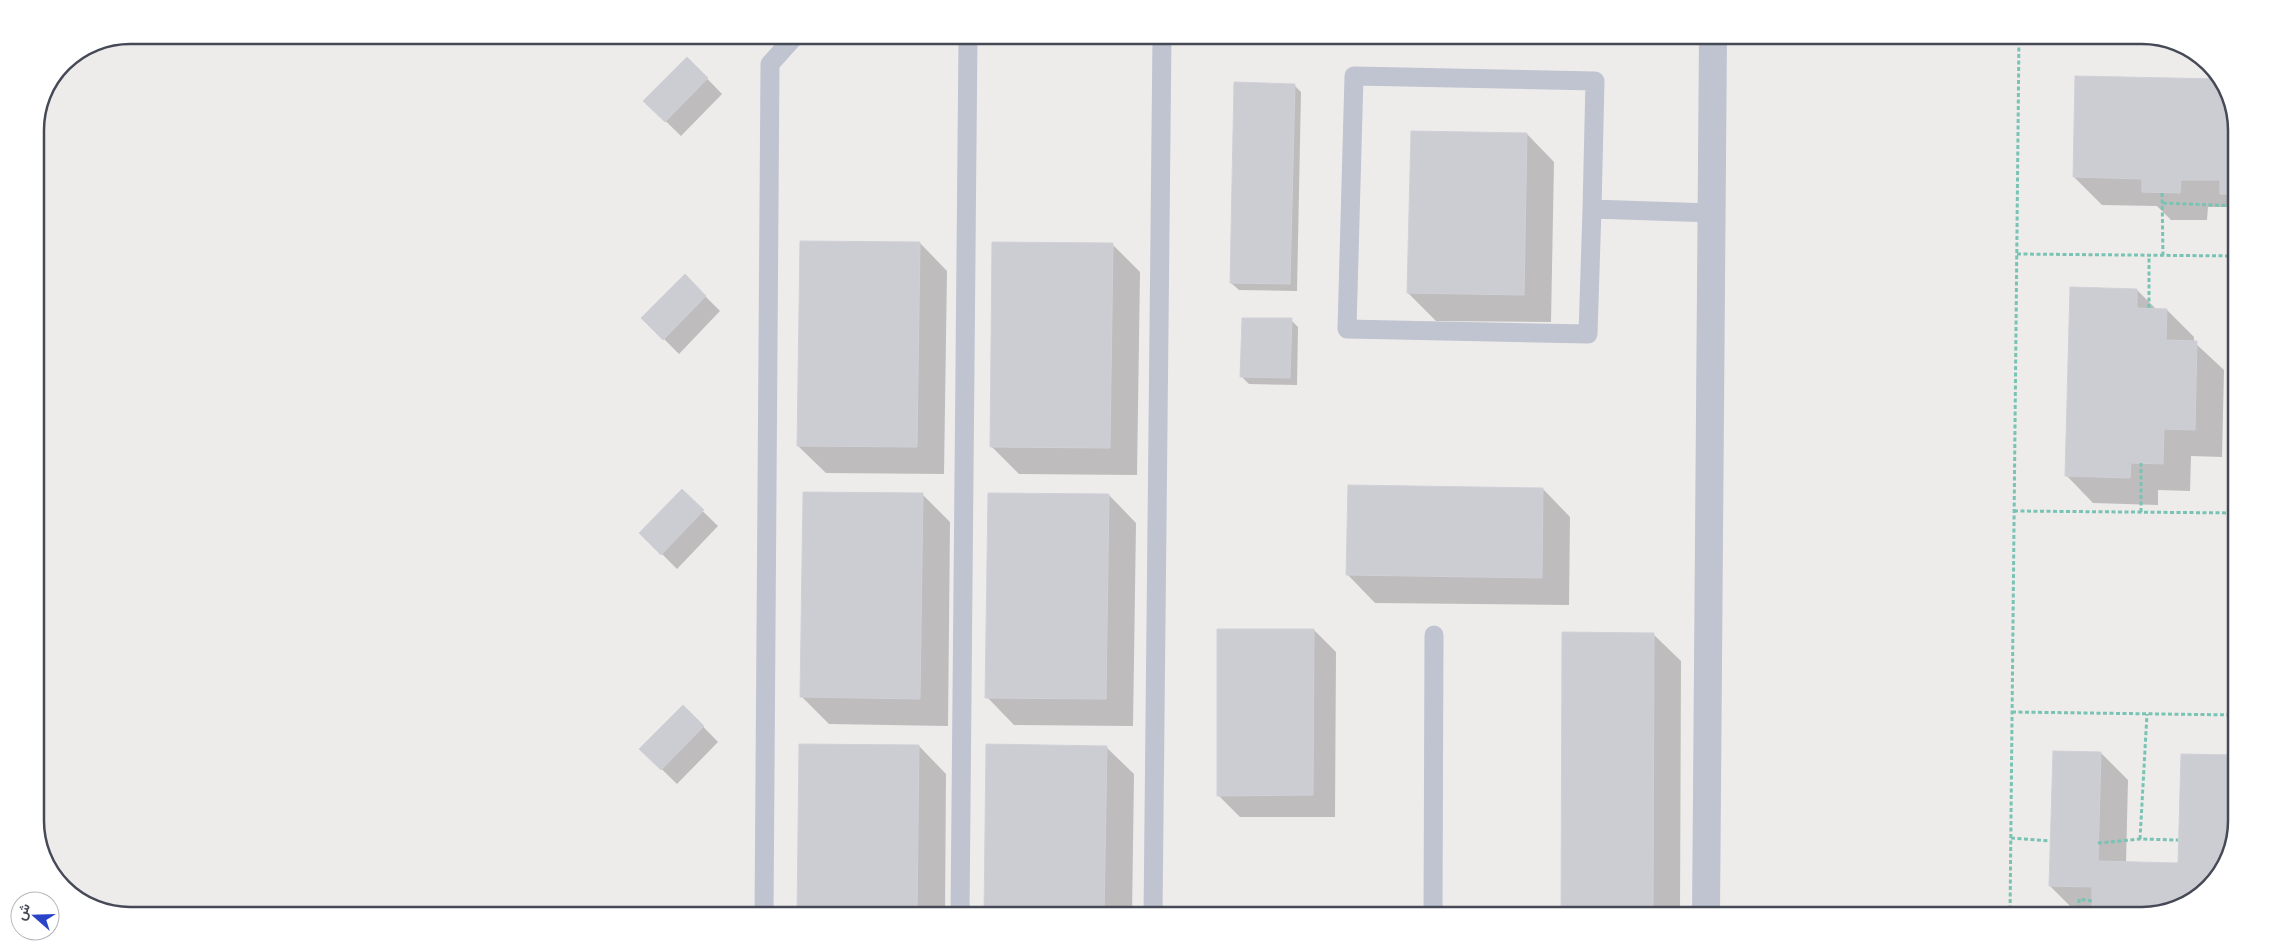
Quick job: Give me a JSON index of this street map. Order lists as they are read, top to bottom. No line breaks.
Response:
{"north":"left"}
